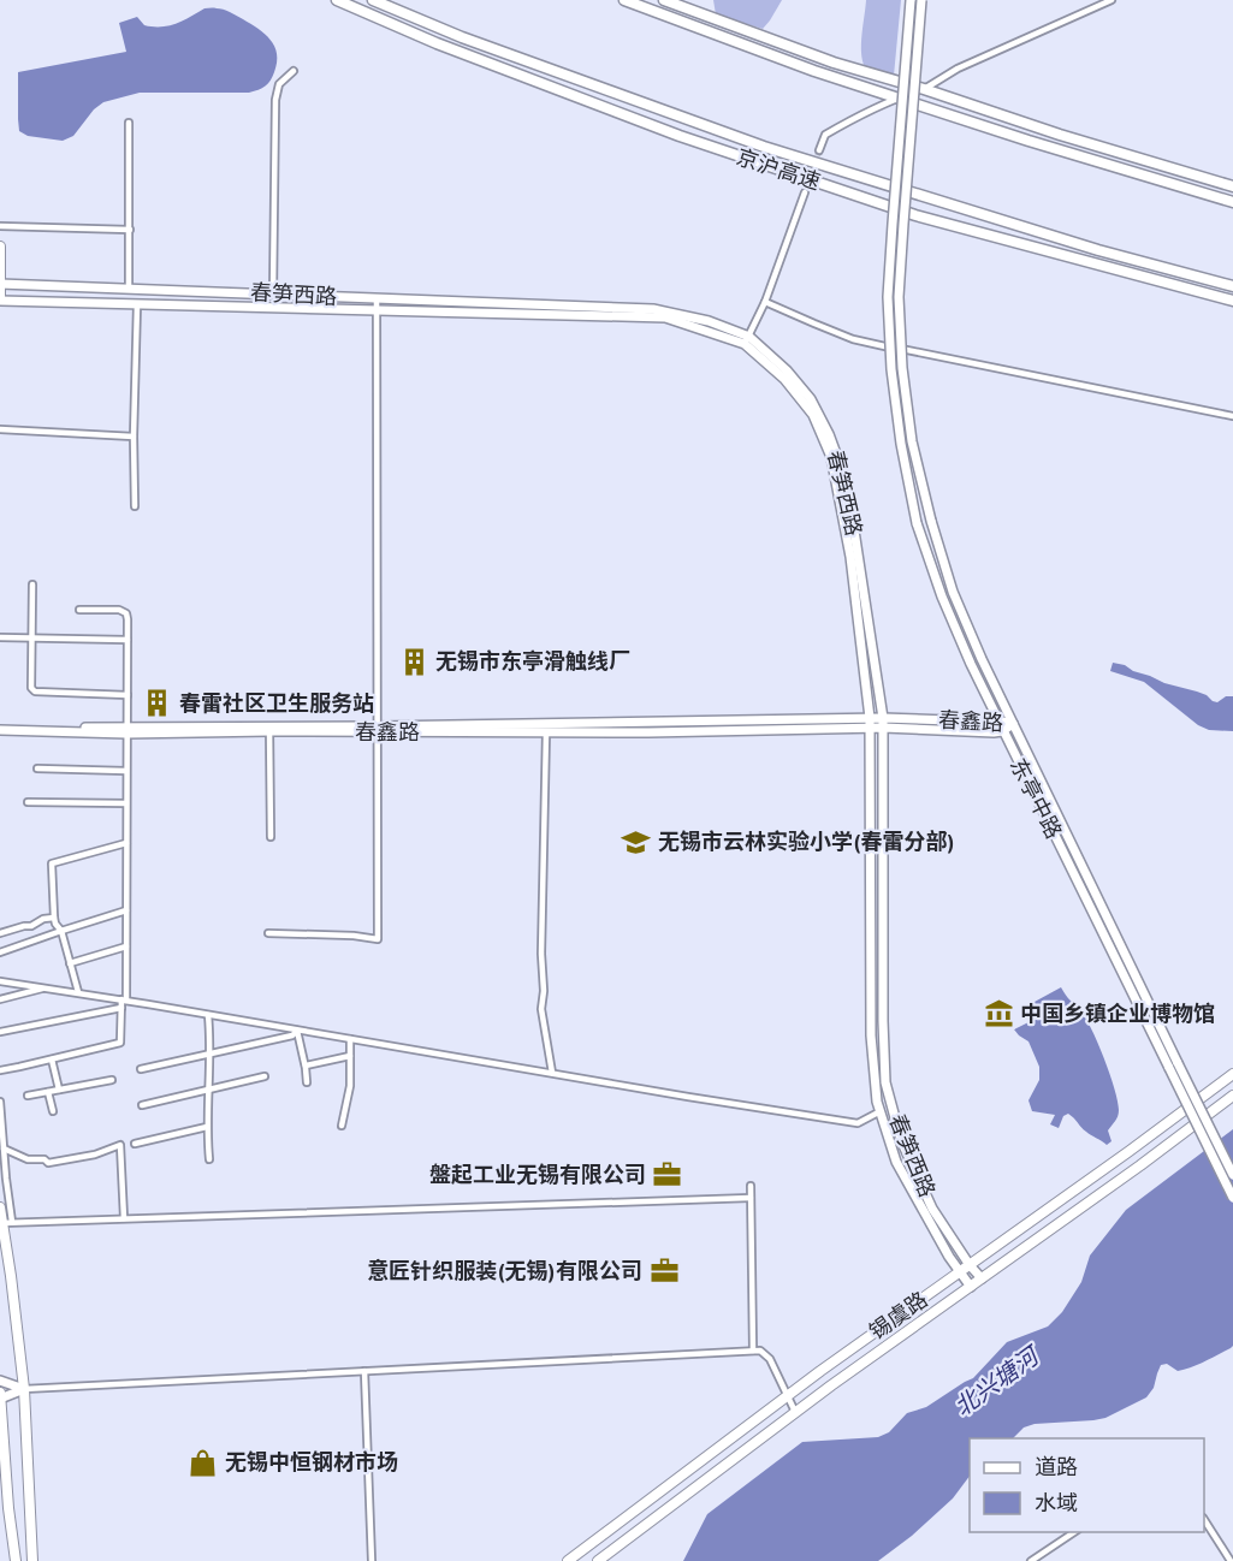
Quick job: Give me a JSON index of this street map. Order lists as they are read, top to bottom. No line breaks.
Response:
{"streets":{"highway":["京沪高速"],"main road":["春笋西路","春鑫路","东亭中路","锡虞路"]},"crossings":[["春笋西路","春鑫路"],["春笋西路","锡虞路"],["春鑫路","东亭中路"]],"water":["北兴塘河"],"places":{"building":["无锡市东亭滑触线厂","春雷社区卫生服务站"],"school or university":["无锡市云林实验小学(春雷分部)"],"museum":["中国乡镇企业博物馆"],"office":["盤起工业无锡有限公司","意匠针织服装(无锡)有限公司"],"shop":["无锡中恒钢材市场"]},"legend":["道路","水域"]}
